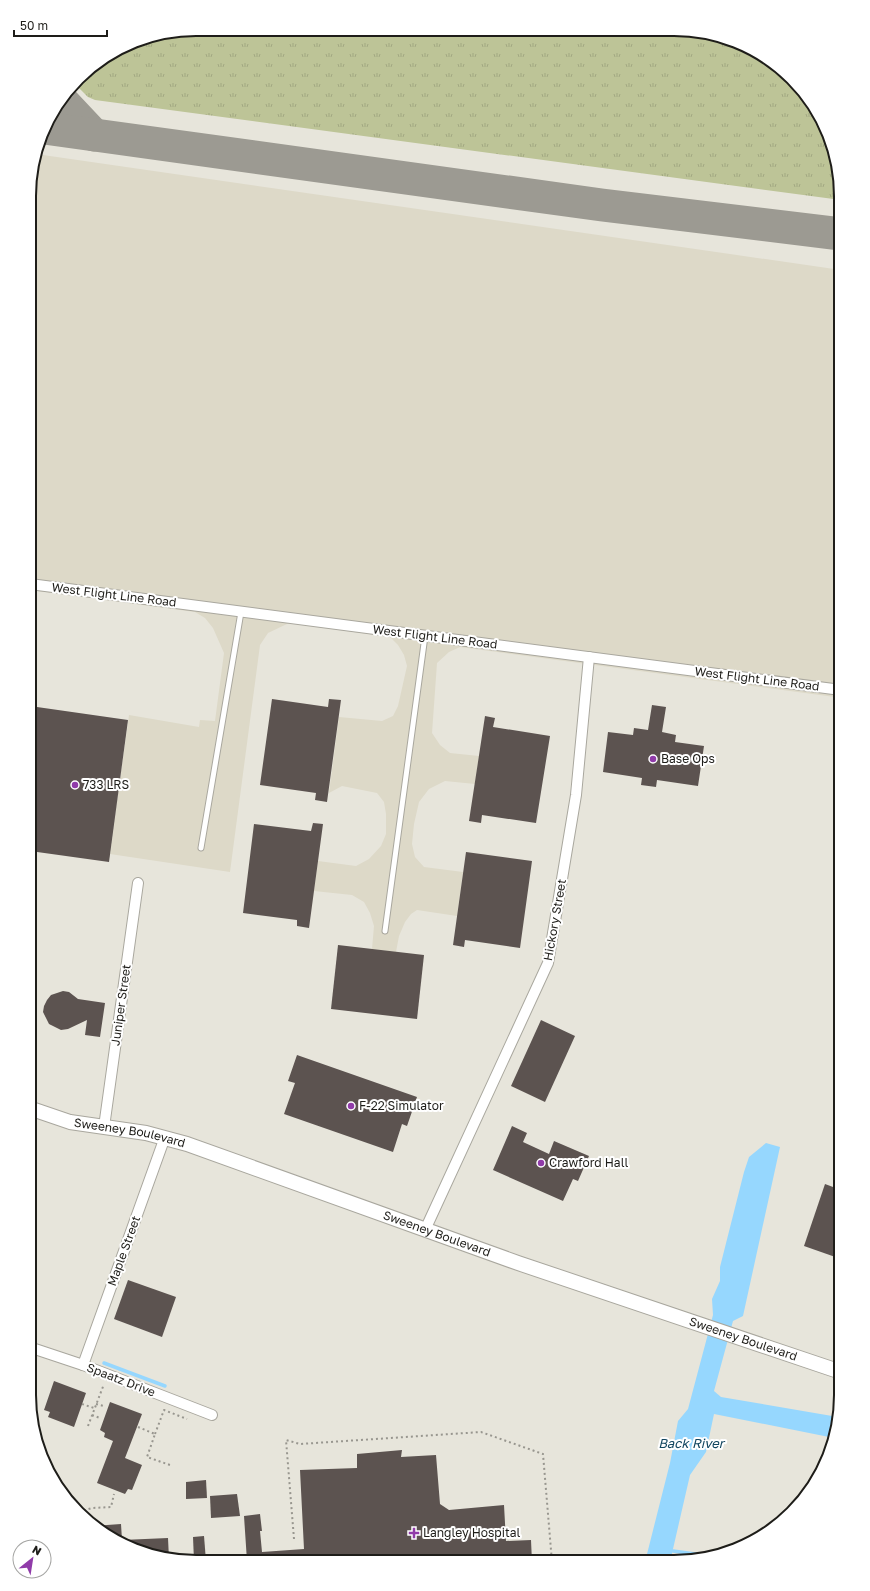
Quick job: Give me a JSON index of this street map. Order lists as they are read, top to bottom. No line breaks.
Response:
{"streets":{"main road":["Sweeney Boulevard"],"street":["West Flight Line Road","Hickory Street","Juniper Street","Maple Street","Spaatz Drive"]},"crossings":[["West Flight Line Road","Hickory Street"],["Hickory Street","Sweeney Boulevard"],["Juniper Street","Sweeney Boulevard"],["Sweeney Boulevard","Maple Street"],["Maple Street","Spaatz Drive"]],"water":["Back River"],"places":{"other":["Base Ops","733 LRS","F-22 Simulator","Crawford Hall"],"health":["Langley Hospital"]},"scale_bar":"50 m","north":"top right"}
